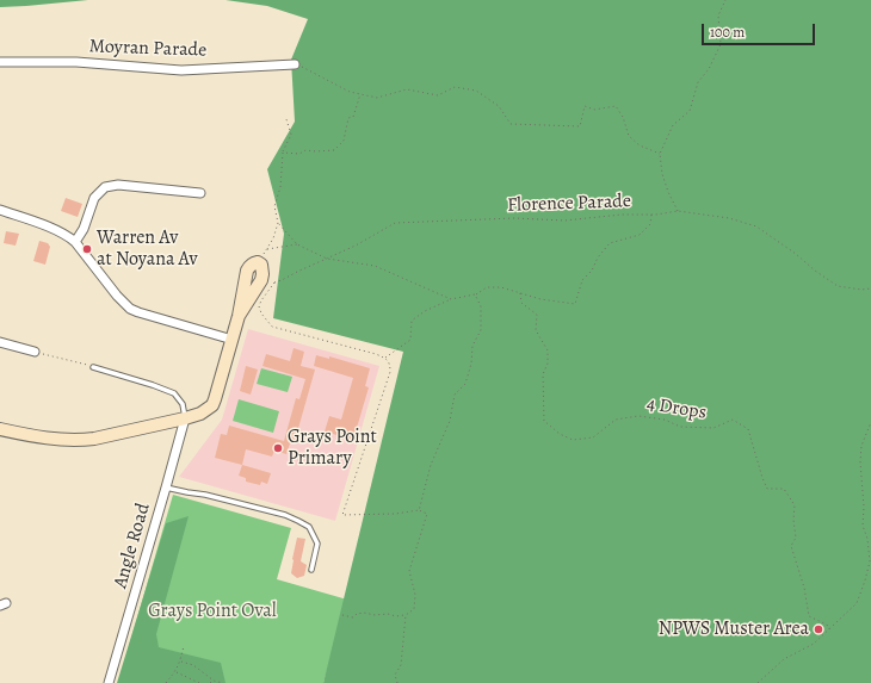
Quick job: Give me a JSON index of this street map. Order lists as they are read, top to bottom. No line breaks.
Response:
{"streets":{"street":["Moyran Parade","Angle Road"],"path":["Florence Parade","4 Drops"]},"parks":["Grays Point Oval"],"places":["Warren Av at Noyana Av","Grays Point Primary","NPWS Muster Area"],"scale_bar":"100 m"}
